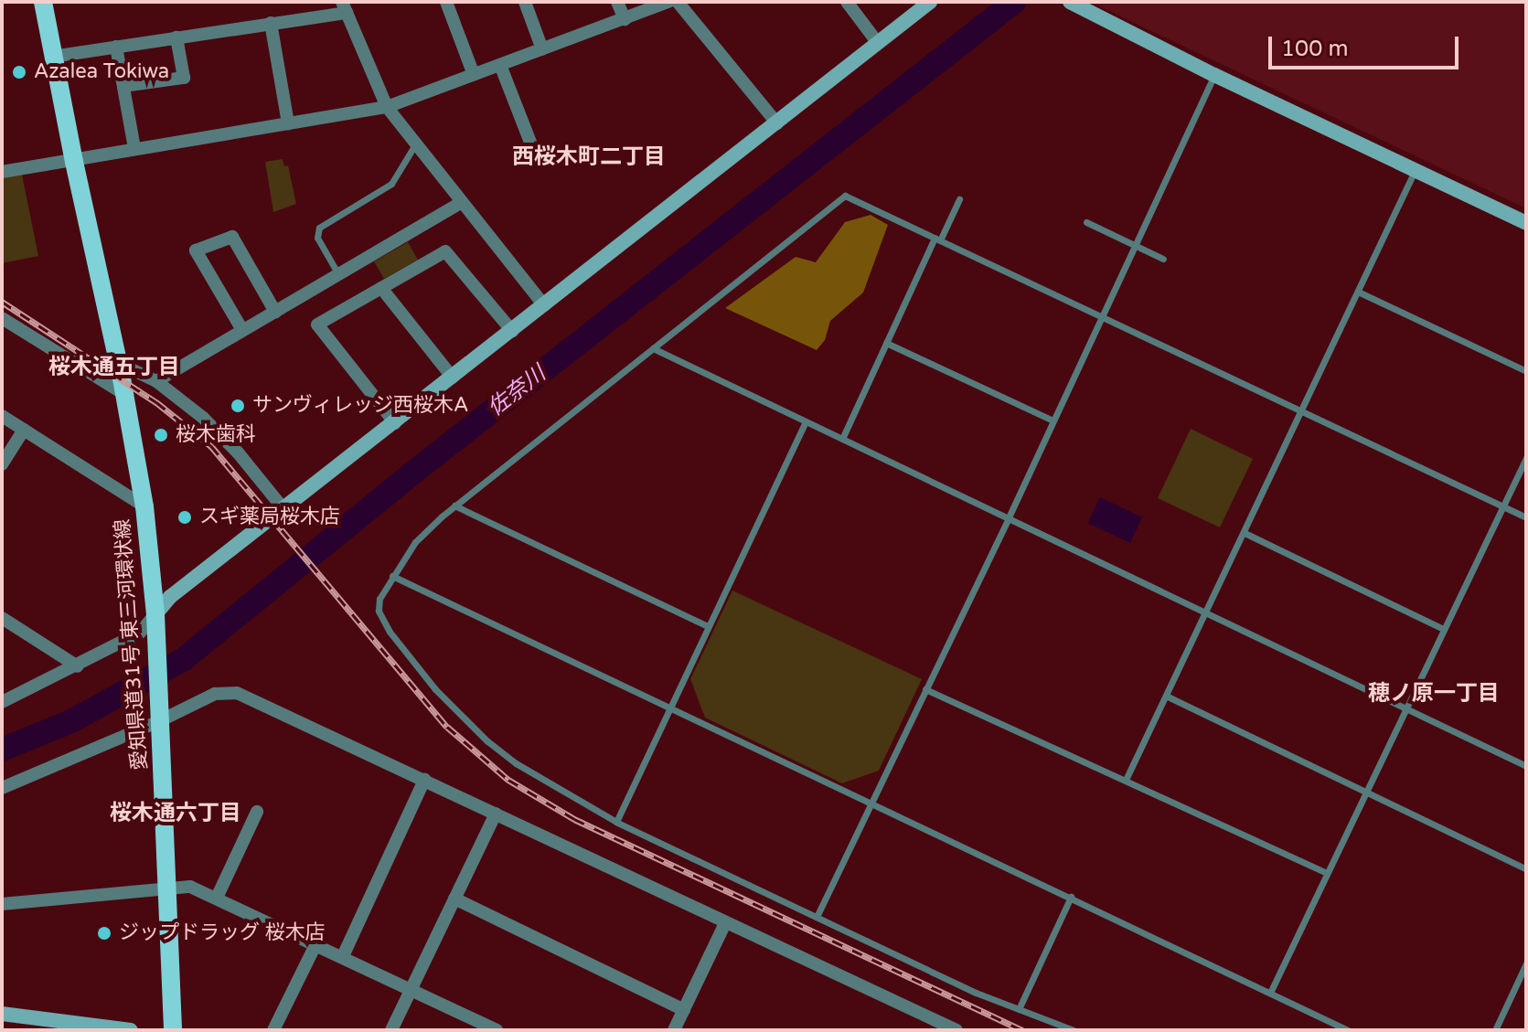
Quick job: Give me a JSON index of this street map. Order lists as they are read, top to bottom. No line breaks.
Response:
{"streets":{"main road":["愛知県道31号 東三河環状線"]},"districts":["西桜木町二丁目","桜木通五丁目","穂ノ原一丁目","桜木通六丁目"],"water":["佐奈川"],"places":["Azalea Tokiwa","サンヴィレッジ西桜木A","桜木歯科","スギ薬局桜木店","ジップドラッグ 桜木店"],"scale_bar":"100 m"}
